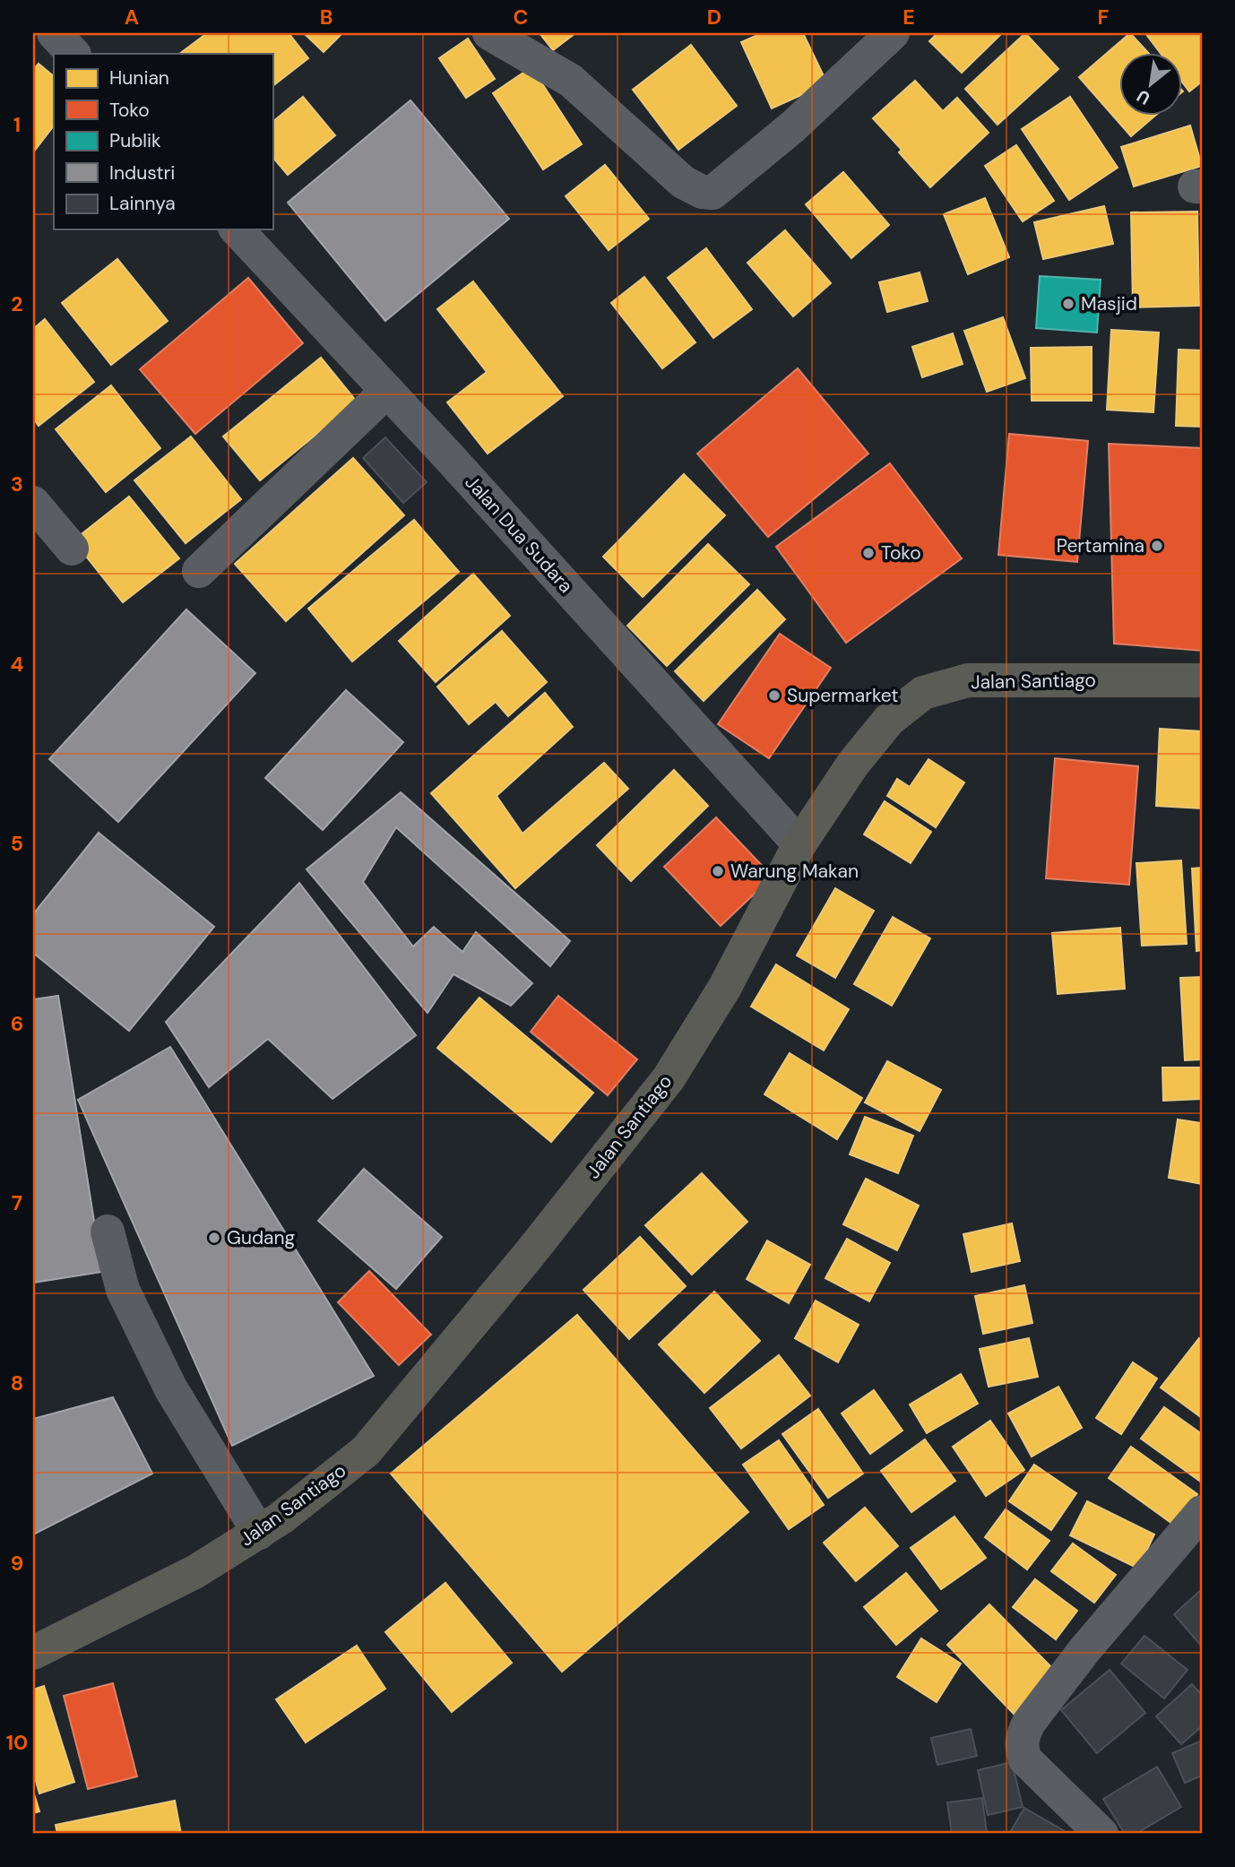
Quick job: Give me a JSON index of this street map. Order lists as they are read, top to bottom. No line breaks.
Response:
{"streets":{"highway":["Jalan Santiago"],"street":["Jalan Dua Sudara"]},"crossings":[["Jalan Dua Sudara","Jalan Santiago"]],"places":["Masjid","Pertamina","Toko","Supermarket","Warung Makan","Gudang"],"legend":["Hunian","Toko","Publik","Industri","Lainnya"],"north":"bottom left","grid":{"columns":["A","B","C","D","E","F"],"rows":["1","2","3","4","5","6","7","8","9","10"]}}
